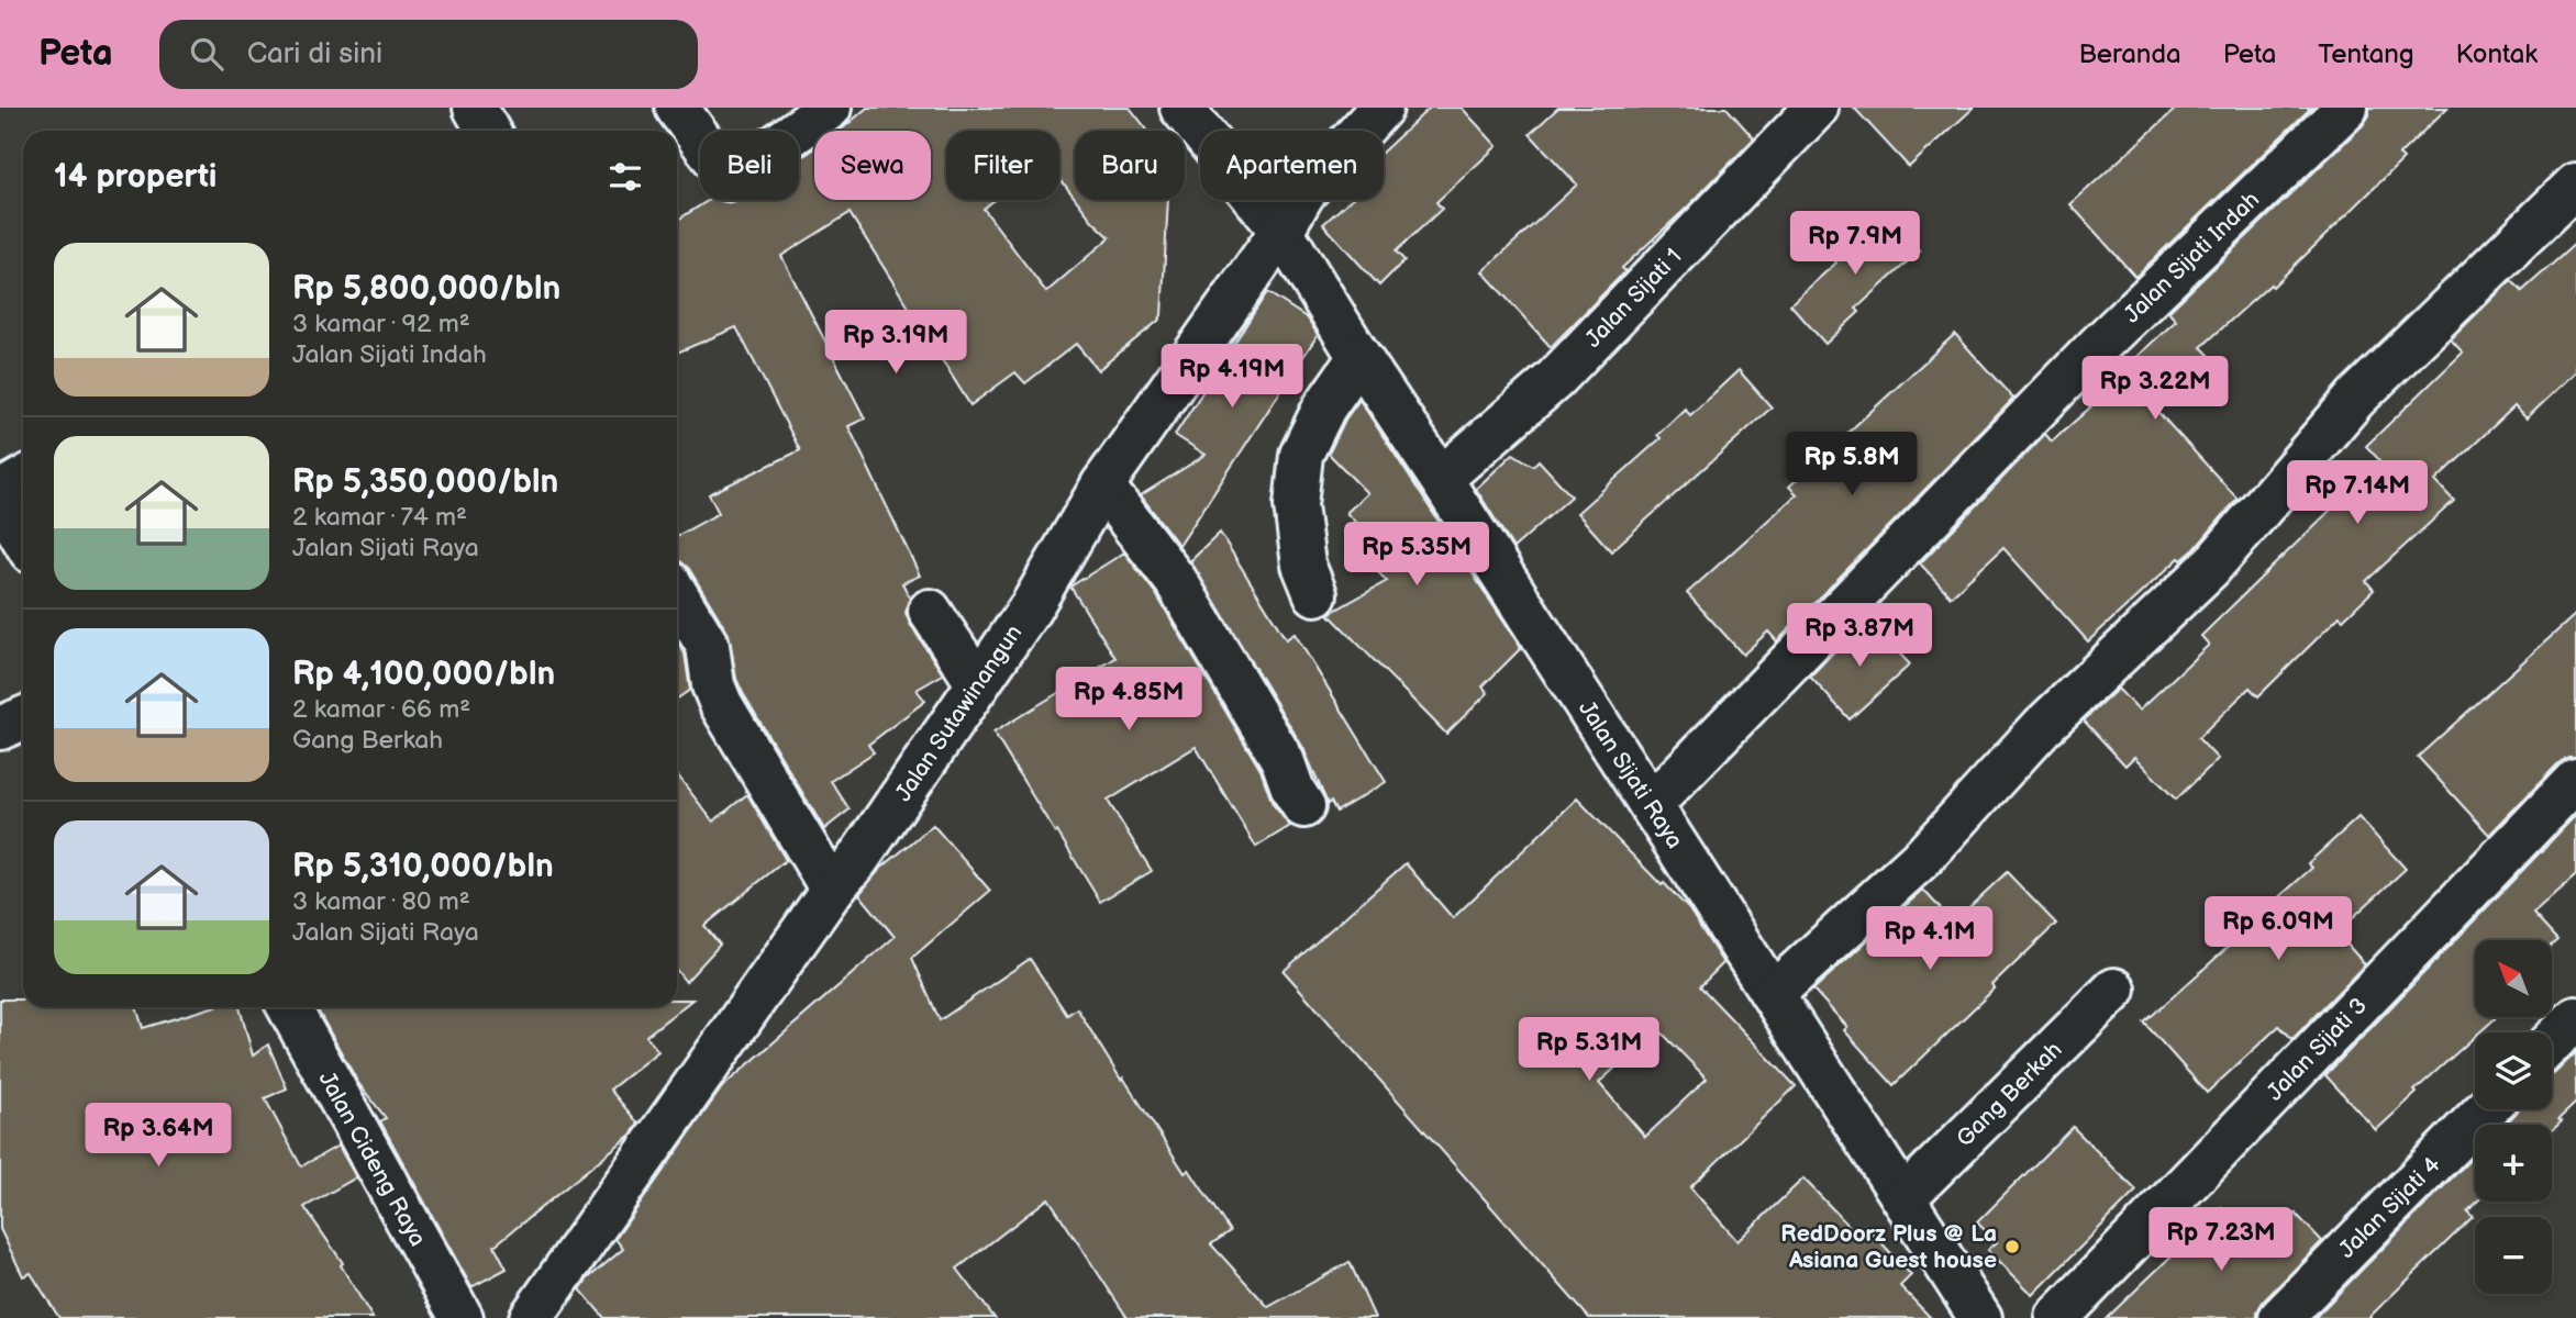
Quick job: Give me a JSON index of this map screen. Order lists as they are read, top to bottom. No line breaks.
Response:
{"streets":{"street":["Jalan Sijati Indah","Jalan Sijati 1","Jalan Sutawinangun","Jalan Sijati Raya","Jalan Sijati 3","Gang Berkah","Jalan Cideng Raya","Jalan Sijati 4"]},"crossings":[["Jalan Sijati Indah","Jalan Sijati Raya"],["Jalan Sijati 1","Jalan Sijati Raya"],["Jalan Sutawinangun","Jalan Sijati Raya"],["Jalan Sijati Raya","Gang Berkah"]],"places":["RedDoorz Plus @ La Asiana Guest house"],"north":"top left","page":{"header":"Peta","search":"Cari di sini","nav":["Beranda","Peta","Tentang","Kontak"],"chip":["Beli","Sewa","Filter","Baru","Apartemen"],"heading":"14 properti","price":["Rp 7.9M","Rp 3.19M","Rp 4.19M","Rp 3.22M","Rp 5.8M","Rp 7.14M","Rp 5.35M","Rp 3.87M","Rp 4.85M","Rp 6.09M","Rp 4.1M","Rp 5.31M","Rp 3.64M","Rp 7.23M"],"list":[{"name":"Rp 5,800,000/bln","note":"3 kamar · 92 m² · Jalan Sijati Indah"},{"name":"Rp 5,350,000/bln","note":"2 kamar · 74 m² · Jalan Sijati Raya"},{"name":"Rp 4,100,000/bln","note":"2 kamar · 66 m² · Gang Berkah"},{"name":"Rp 5,310,000/bln","note":"3 kamar · 80 m² · Jalan Sijati Raya"}],"map_buttons":["+","−"]}}
